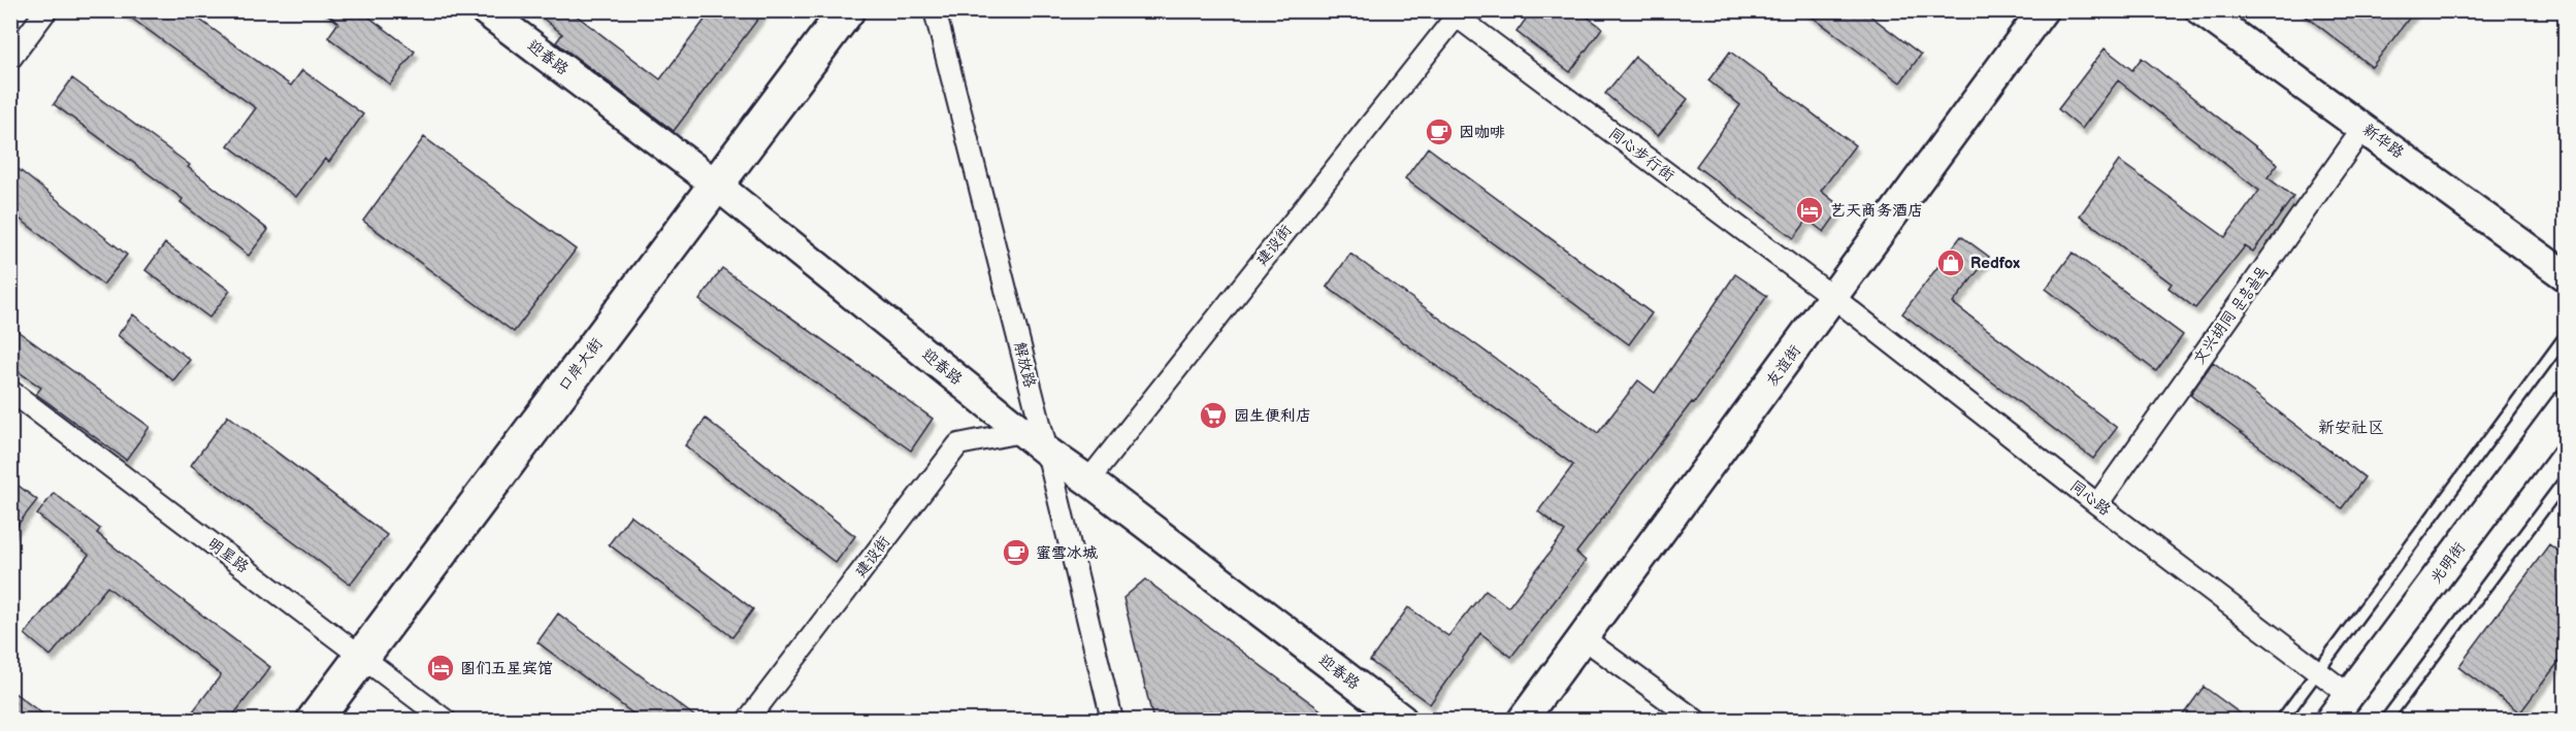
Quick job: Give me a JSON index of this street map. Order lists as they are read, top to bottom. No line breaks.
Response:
{"streets":{"highway":["口岸大街"],"street":["迎春路","新华路","同心步行街","建设街","文兴胡同 문흥골목","解放路","友谊街","同心路","明星路","光明街"]},"crossings":[["迎春路","建设街"],["迎春路","口岸大街"],["迎春路","解放路"],["新华路","文兴胡同 문흥골목"],["同心步行街","建设街"],["同心步行街","友谊街"],["同心步行街","同心路"],["文兴胡同 문흥골목","同心路"],["口岸大街","明星路"],["友谊街","同心路"],["同心路","光明街"]],"districts":["新安社区"],"places":{"cafe":["因咖啡","蜜雪冰城"],"hotel":["艺天商务酒店","图们五星宾馆"],"shop":["Redfox"],"supermarket":["园生便利店"]}}
